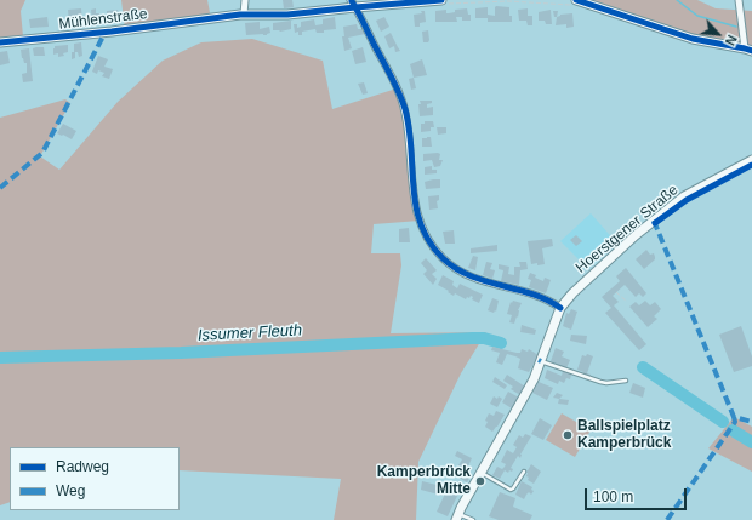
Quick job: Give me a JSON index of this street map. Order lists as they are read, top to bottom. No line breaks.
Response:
{"streets":{"street":["Mühlenstraße","Hoerstgener Straße"]},"water":["Issumer Fleuth"],"places":["Ballspielplatz Kamperbrück","Kamperbrück Mitte"],"legend":["Radweg","Weg"],"scale_bar":"100 m","north":"bottom right"}
